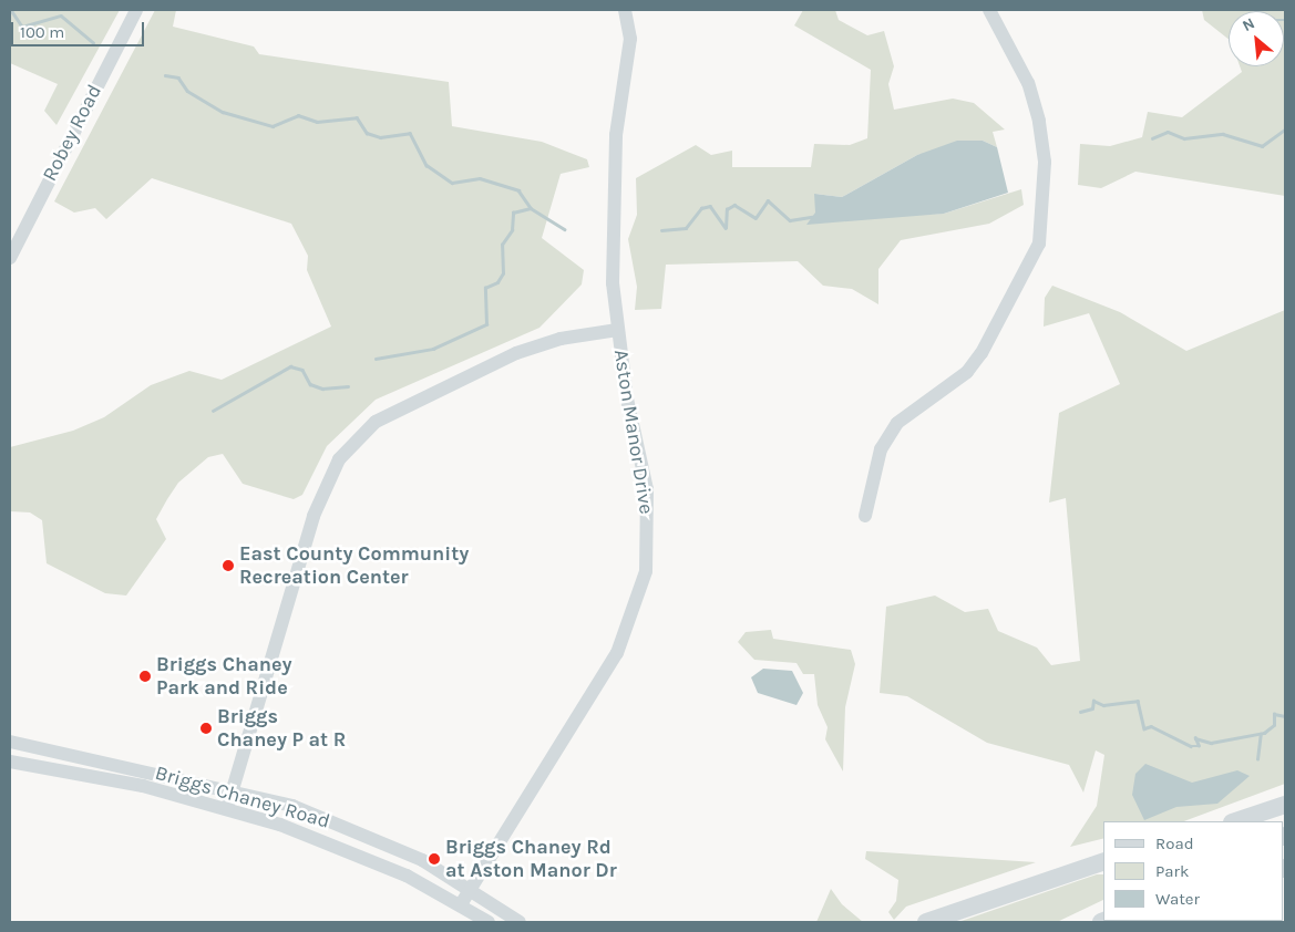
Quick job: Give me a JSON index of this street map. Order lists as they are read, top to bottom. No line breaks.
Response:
{"streets":{"street":["Robey Road","Aston Manor Drive","Briggs Chaney Road"]},"crossings":[["Aston Manor Drive","Briggs Chaney Road"]],"places":["East County Community Recreation Center","Briggs Chaney Park and Ride","Briggs Chaney P at R","Briggs Chaney Rd at Aston Manor Dr"],"legend":["Road","Park","Water"],"scale_bar":"100 m","north":"top left"}
